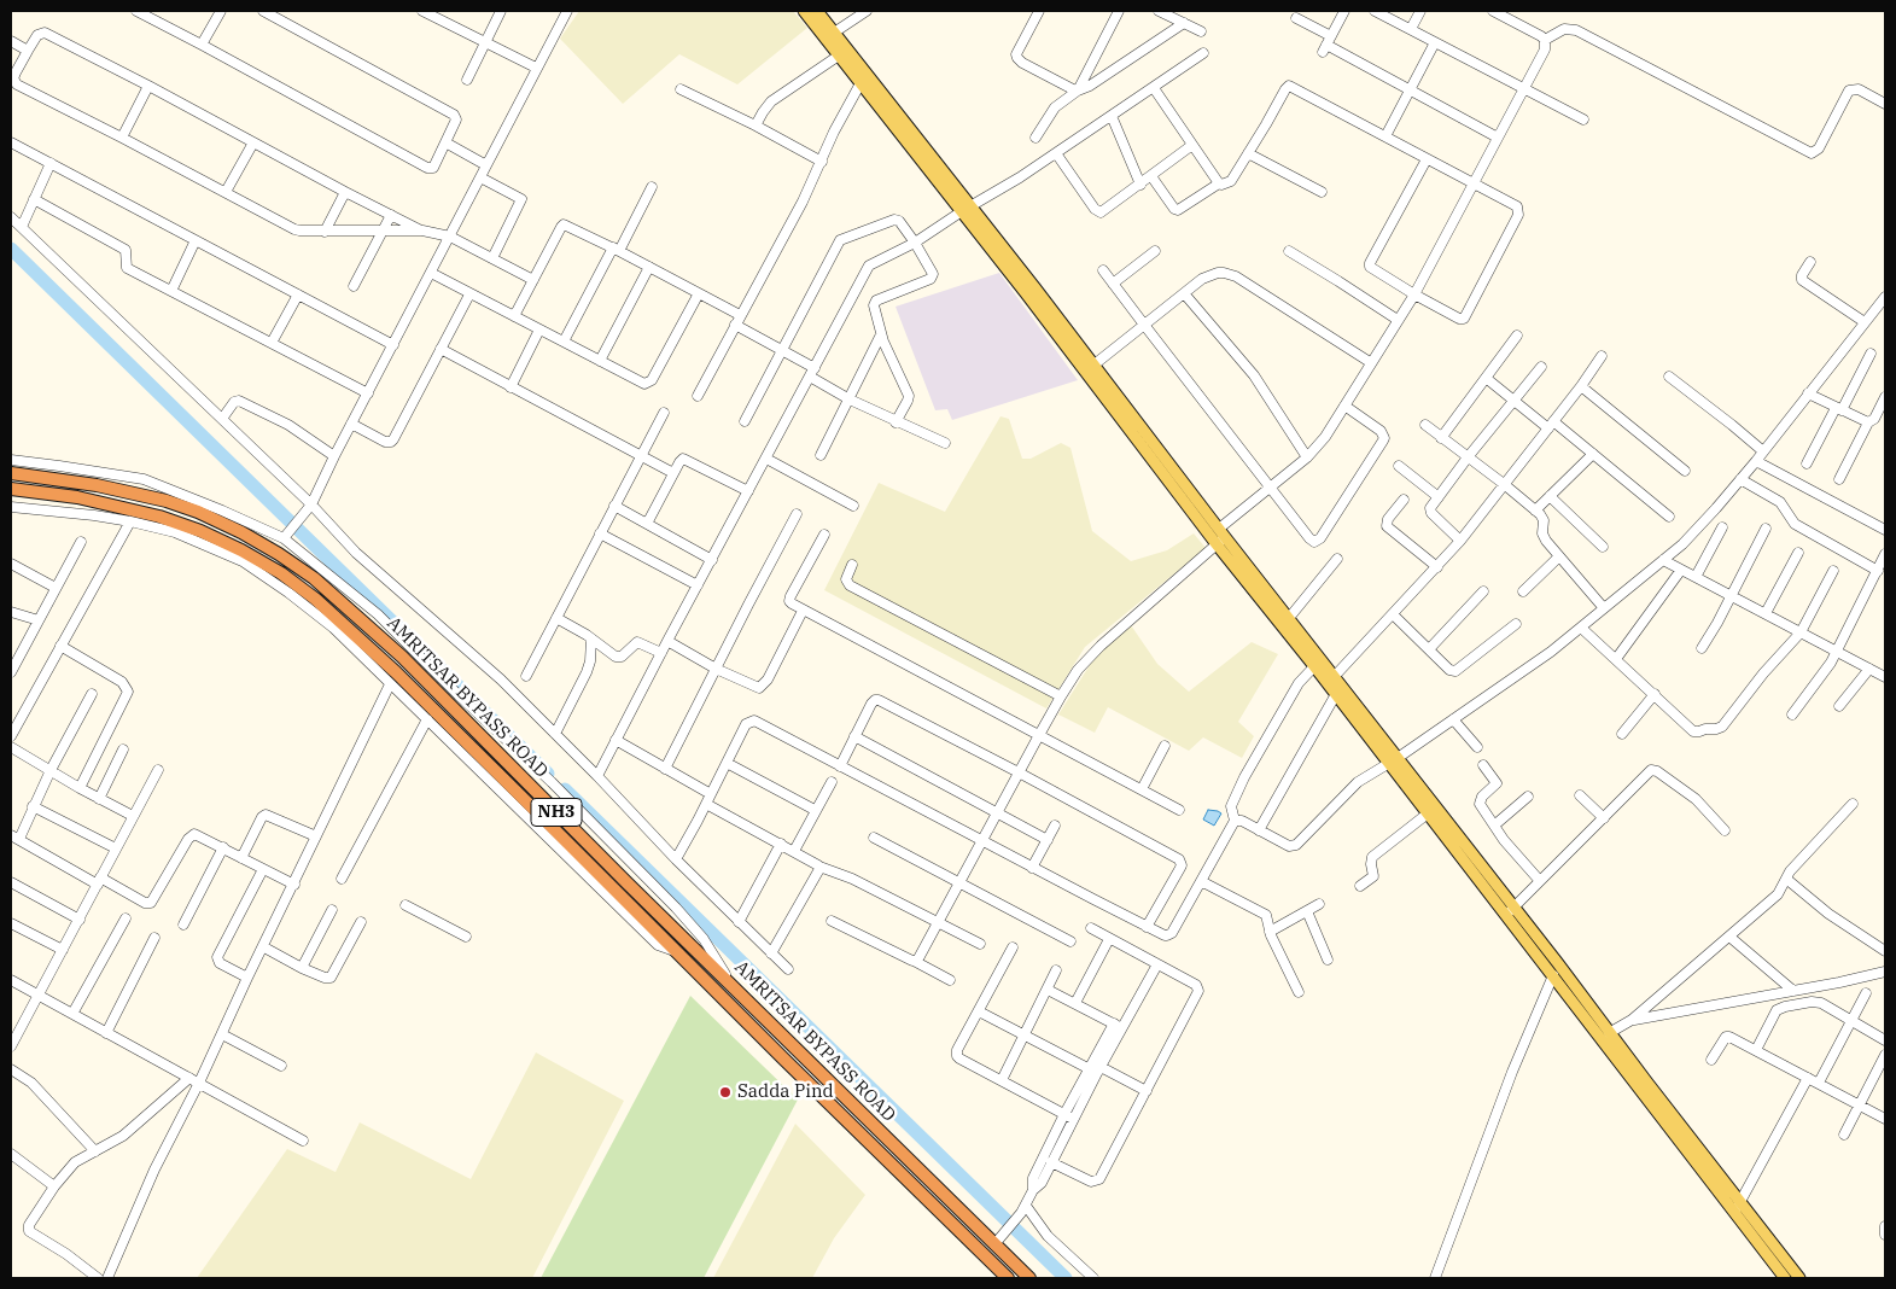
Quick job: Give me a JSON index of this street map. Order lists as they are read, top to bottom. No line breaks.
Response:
{"streets":{"highway":["AMRITSAR BYPASS ROAD","NH3"]},"places":["Sadda Pind"]}
